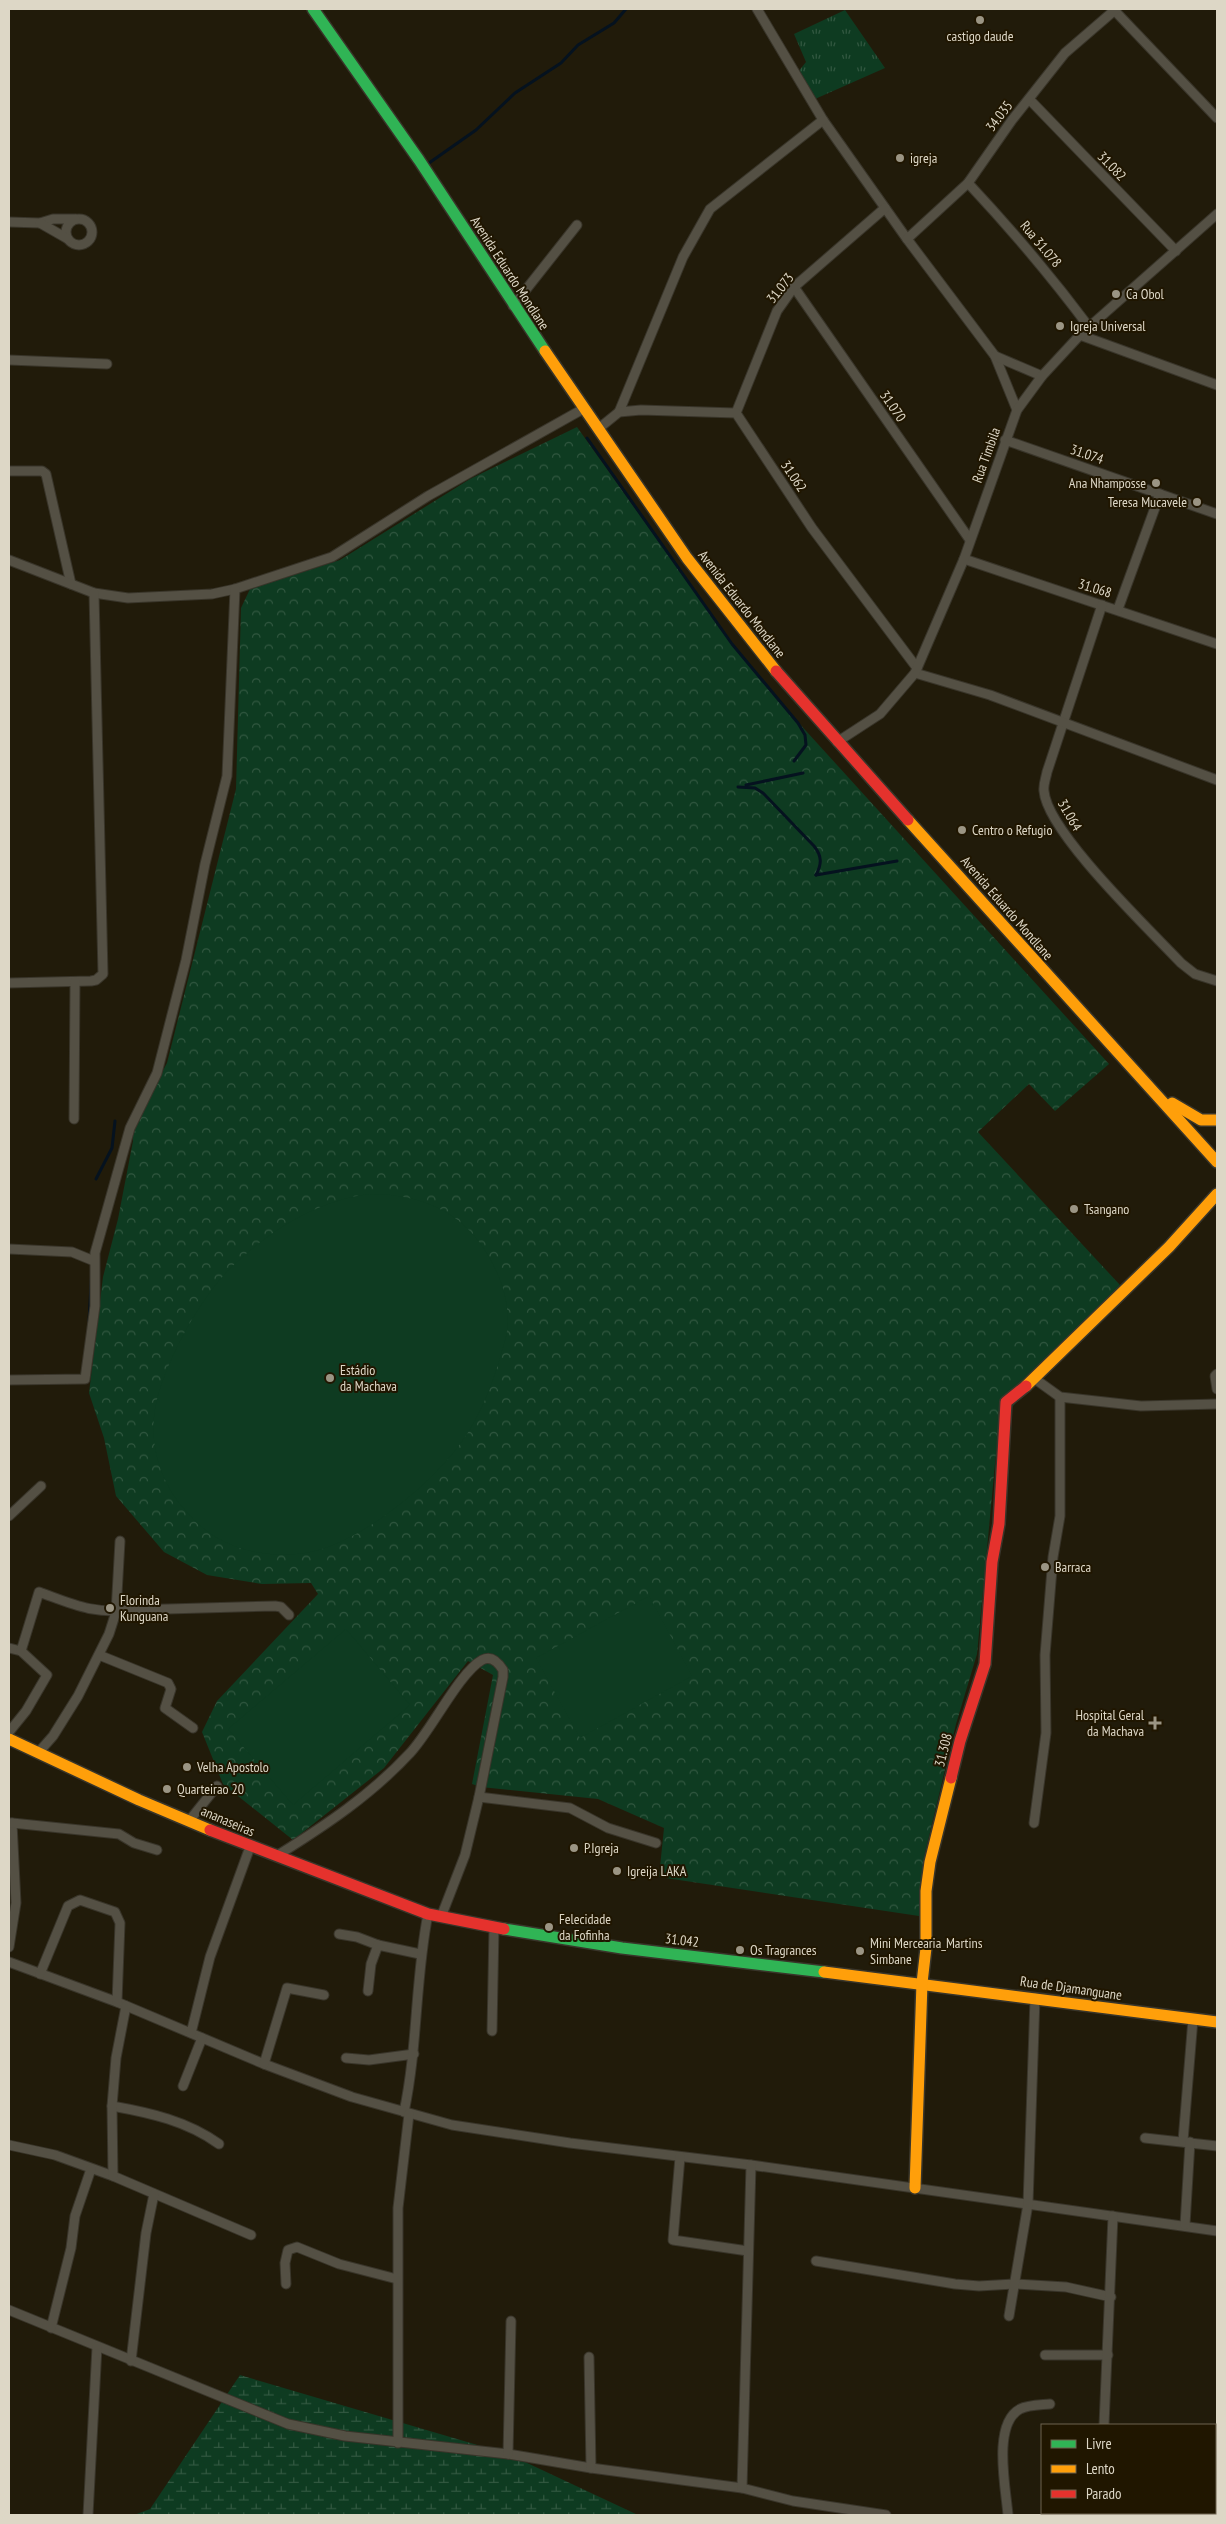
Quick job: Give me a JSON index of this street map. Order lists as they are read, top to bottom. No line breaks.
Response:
{"streets":{"street":["34.035","31.082","Rua 31.078","Avenida Eduardo Mondlane","31.073","31.070","31.074","Rua Timbila","31.062","31.068","31.064","31.308","ananaseiras","31.042","Rua de Djamanguane"]},"crossings":[["34.035","31.082"],["34.035","Rua 31.078"],["31.082","Rua Timbila"],["Rua 31.078","Rua Timbila"],["Avenida Eduardo Mondlane","Rua Timbila"],["31.073","31.070"],["31.073","31.062"],["31.070","Rua Timbila"],["31.074","Rua Timbila"],["Rua Timbila","31.062"],["Rua Timbila","31.068"],["31.068","31.064"],["31.308","31.042"],["31.308","Rua de Djamanguane"],["ananaseiras","31.042"],["31.042","Rua de Djamanguane"]],"places":{"other":["castigo daude","igreja","Ca Obol","Igreja Universal","Ana Nhamposse","Teresa Mucavele","Centro o Refugio","Tsangano","Estádio da Machava","Barraca","Florinda Kunguana","Velha Apostolo","Quarteirao 20","P.Igreja","Igreija LAKA","Felecidade da Fofinha","Os Tragrances","Mini Mercearia_Martins Simbane"],"health":["Hospital Geral da Machava"]},"legend":["Livre","Lento","Parado"]}
